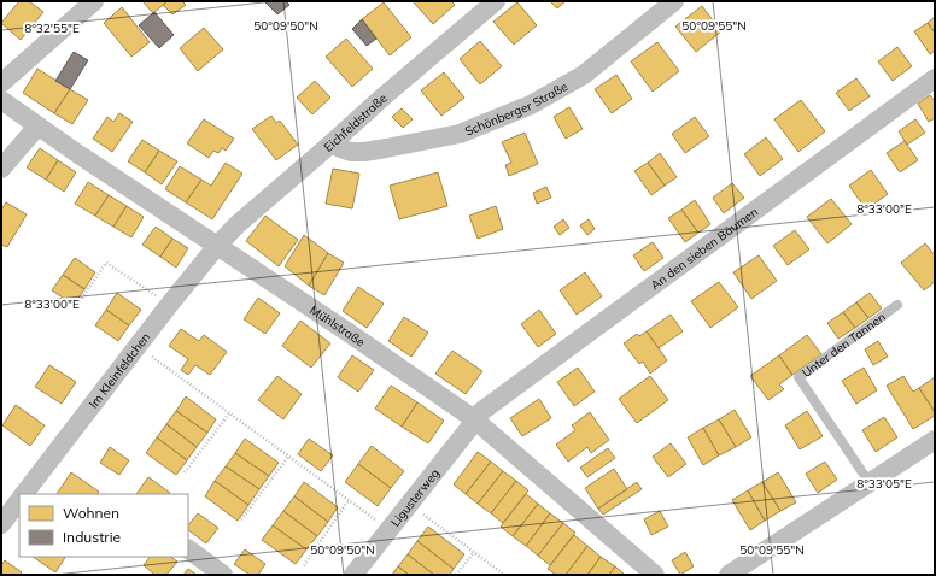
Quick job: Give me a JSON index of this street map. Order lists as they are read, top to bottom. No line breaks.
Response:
{"streets":{"street":["Schönberger Straße","Eichfeldstraße","An den sieben Bäumen","Mühlstraße","Im Kleinfeldchen","Ligusterweg"],"lane":["Unter den Tannen"]},"crossings":[["Schönberger Straße","Eichfeldstraße"],["Eichfeldstraße","Mühlstraße"],["Eichfeldstraße","Im Kleinfeldchen"],["An den sieben Bäumen","Mühlstraße"],["An den sieben Bäumen","Ligusterweg"],["Mühlstraße","Im Kleinfeldchen"],["Mühlstraße","Ligusterweg"]],"legend":["Wohnen","Industrie"],"coordinates":["50°09'50\"N","50°09'55\"N","8°32'55\"E","8°33'00\"E","8°33'05\"E"]}
